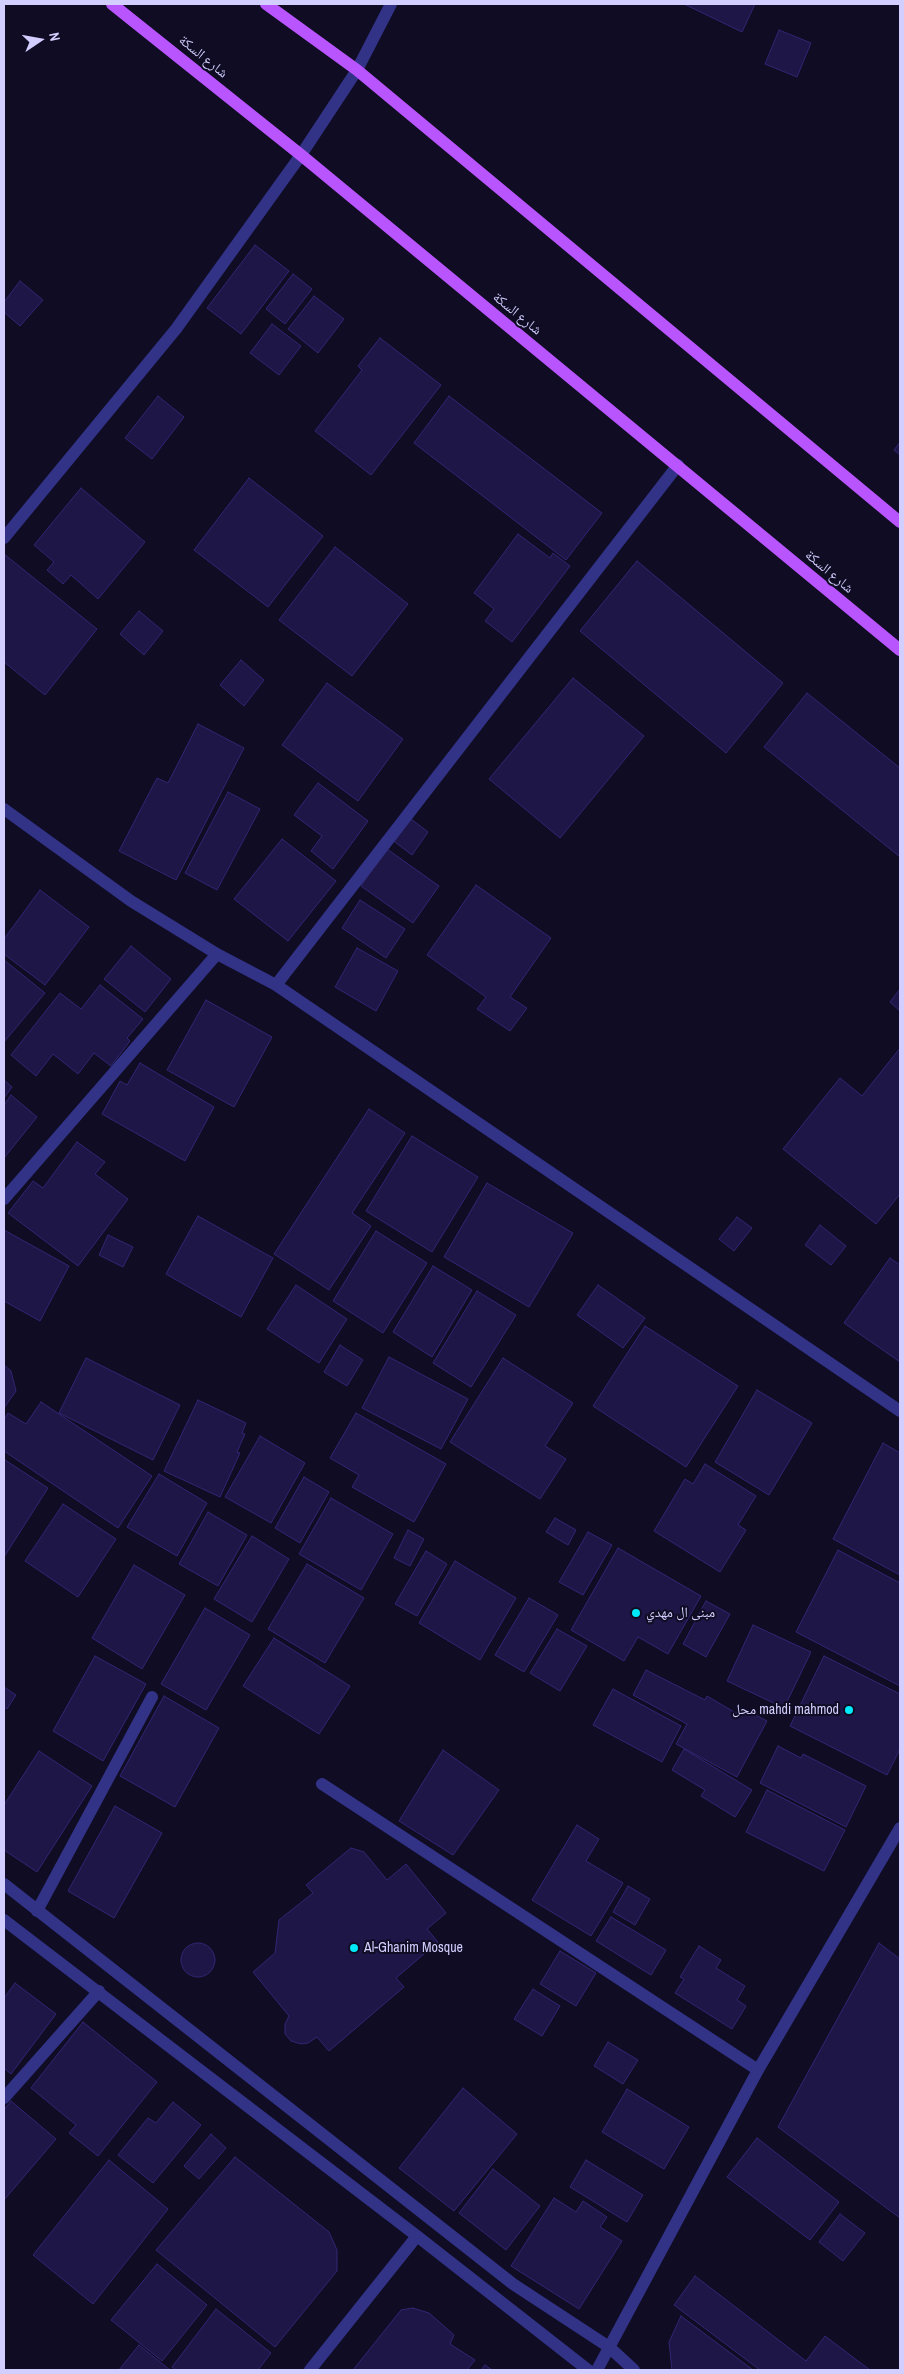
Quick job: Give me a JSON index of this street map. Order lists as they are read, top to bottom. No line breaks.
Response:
{"streets":{"main road":["شارع السكة"]},"places":["مبنى ال مهدي","محل mahdi mahmod","Al-Ghanim Mosque"],"north":"right"}
